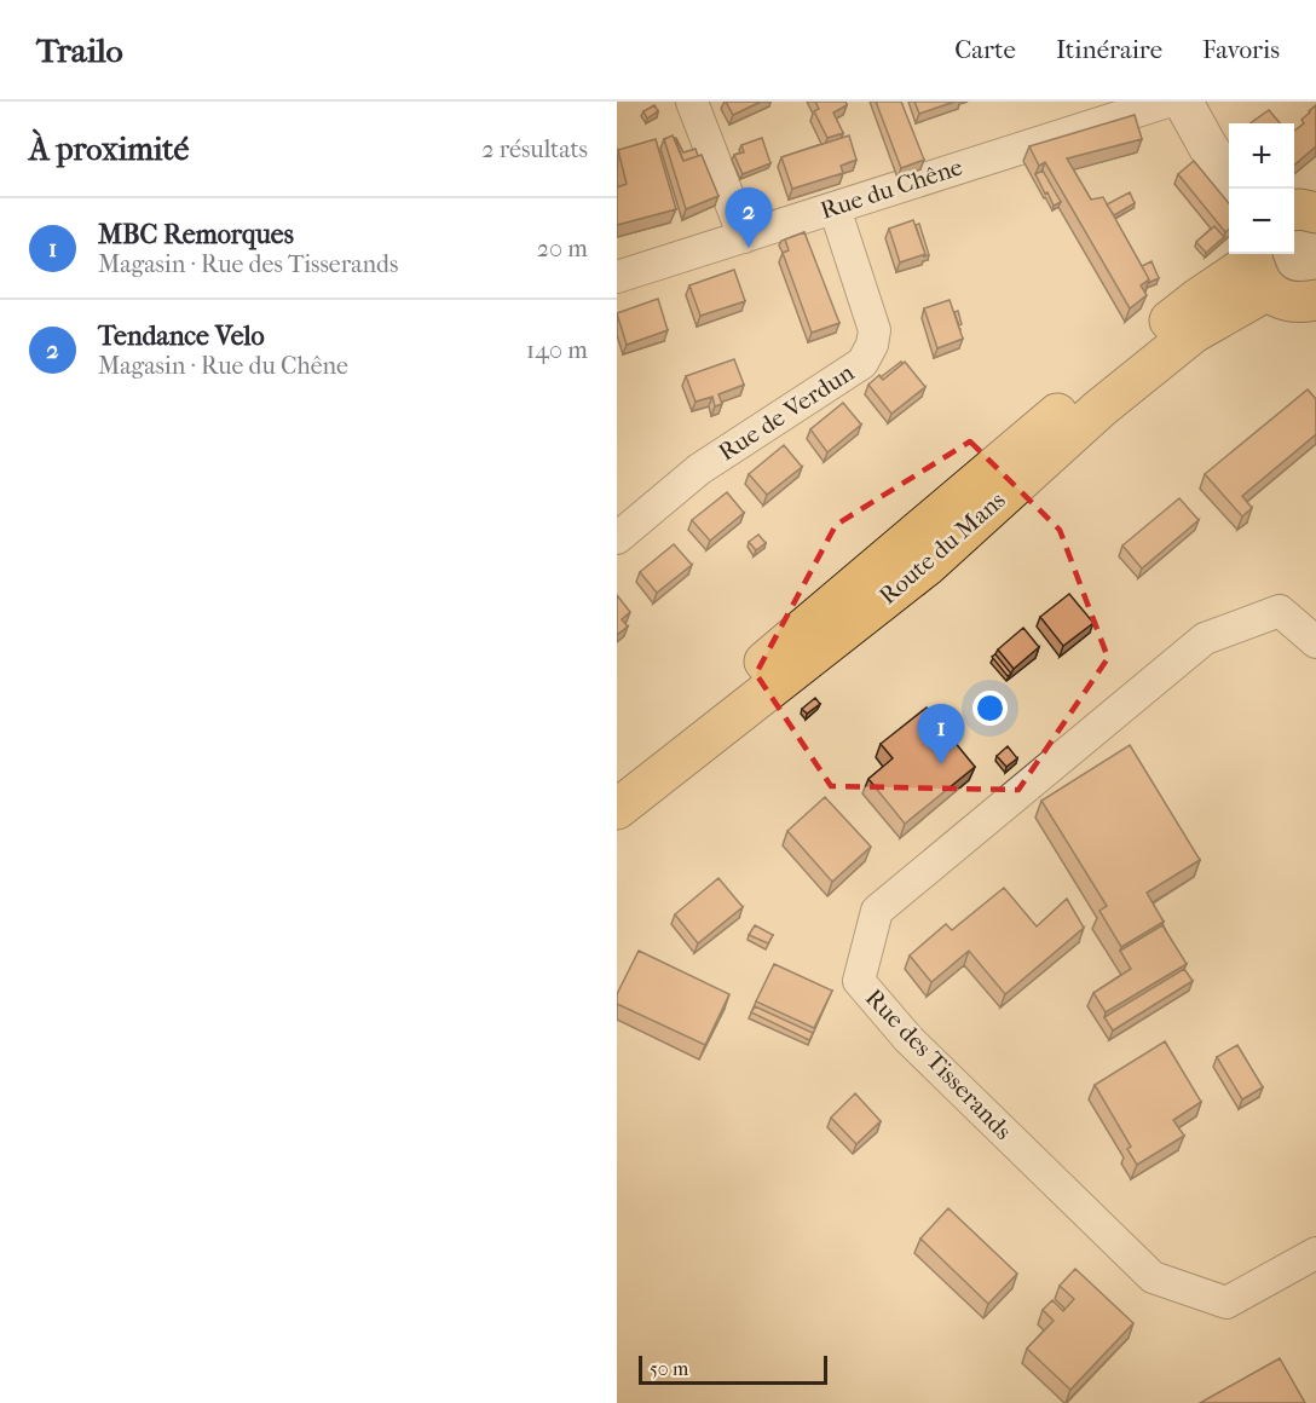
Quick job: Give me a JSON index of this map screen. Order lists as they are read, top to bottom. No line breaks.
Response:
{"streets":{"main road":["Route du Mans"],"street":["Rue du Chêne","Rue de Verdun","Rue des Tisserands"]},"crossings":[["Rue du Chêne","Rue de Verdun"]],"scale_bar":"50 m","page":{"header":"Trailo","nav":["Carte","Itinéraire","Favoris"],"heading":["À proximité","2 résultats"],"map_buttons":["+","−"],"pins":["2","1"],"list":[{"mark":"1","name":"MBC Remorques","note":"Magasin · Rue des Tisserands","value":"20 m"},{"mark":"2","name":"Tendance Velo","note":"Magasin · Rue du Chêne","value":"140 m"}],"scale":"50 m"}}
